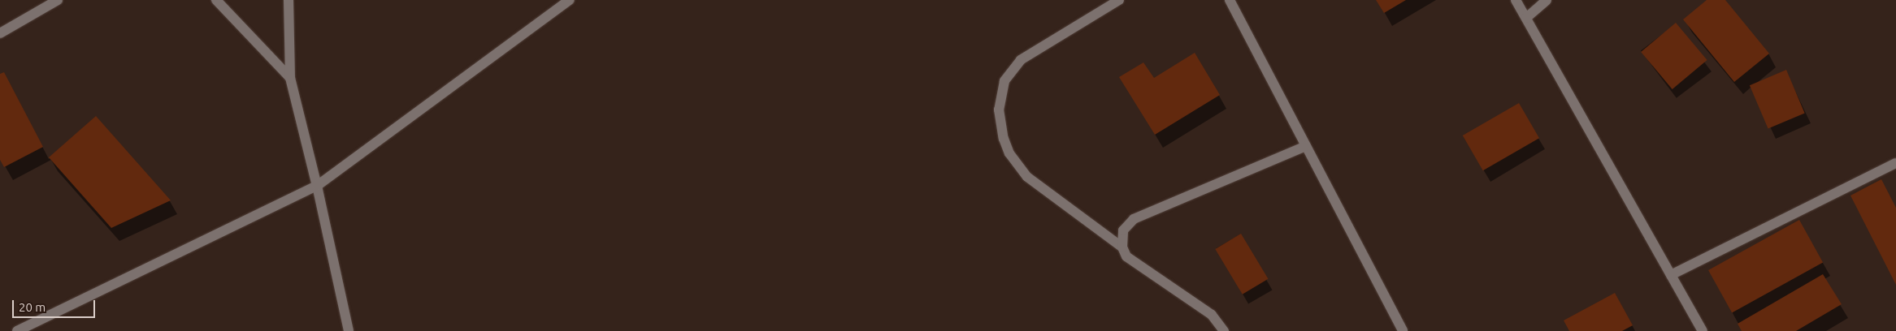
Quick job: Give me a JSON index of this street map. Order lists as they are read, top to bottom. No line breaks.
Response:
{"scale_bar":"20 m"}
